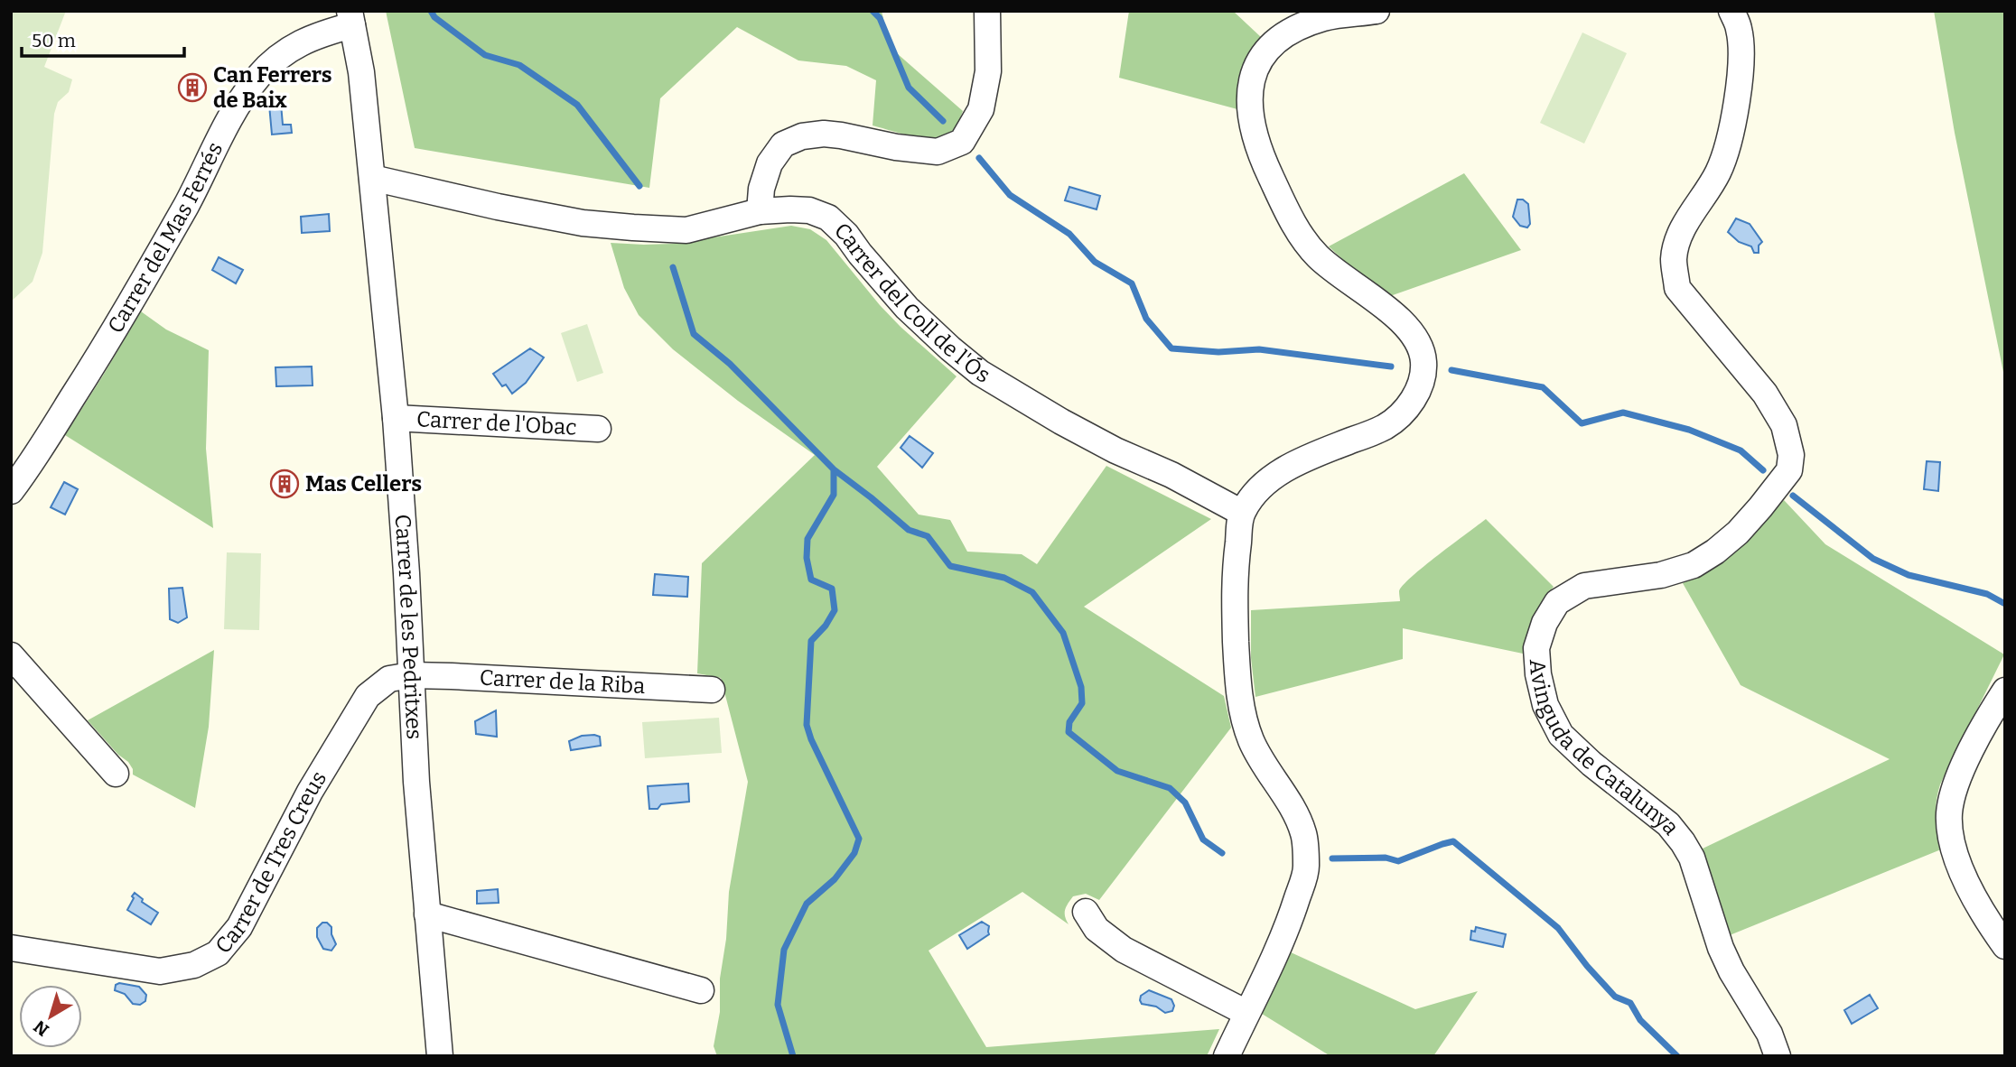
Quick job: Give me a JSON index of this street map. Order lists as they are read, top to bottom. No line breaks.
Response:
{"streets":{"street":["Carrer del Mas Ferrés","Carrer del Coll de l'Ós","Carrer de l'Obac","Carrer de les Pedritxes","Carrer de la Riba","Avinguda de Catalunya","Carrer de Tres Creus"]},"crossings":[["Carrer del Mas Ferrés","Carrer de les Pedritxes"],["Carrer del Coll de l'Ós","Carrer de les Pedritxes"],["Carrer de l'Obac","Carrer de les Pedritxes"],["Carrer de les Pedritxes","Carrer de la Riba"],["Carrer de les Pedritxes","Carrer de Tres Creus"],["Carrer de la Riba","Carrer de Tres Creus"]],"places":{"building":["Can Ferrers de Baix","Mas Cellers"]},"scale_bar":"50 m","north":"bottom left"}
